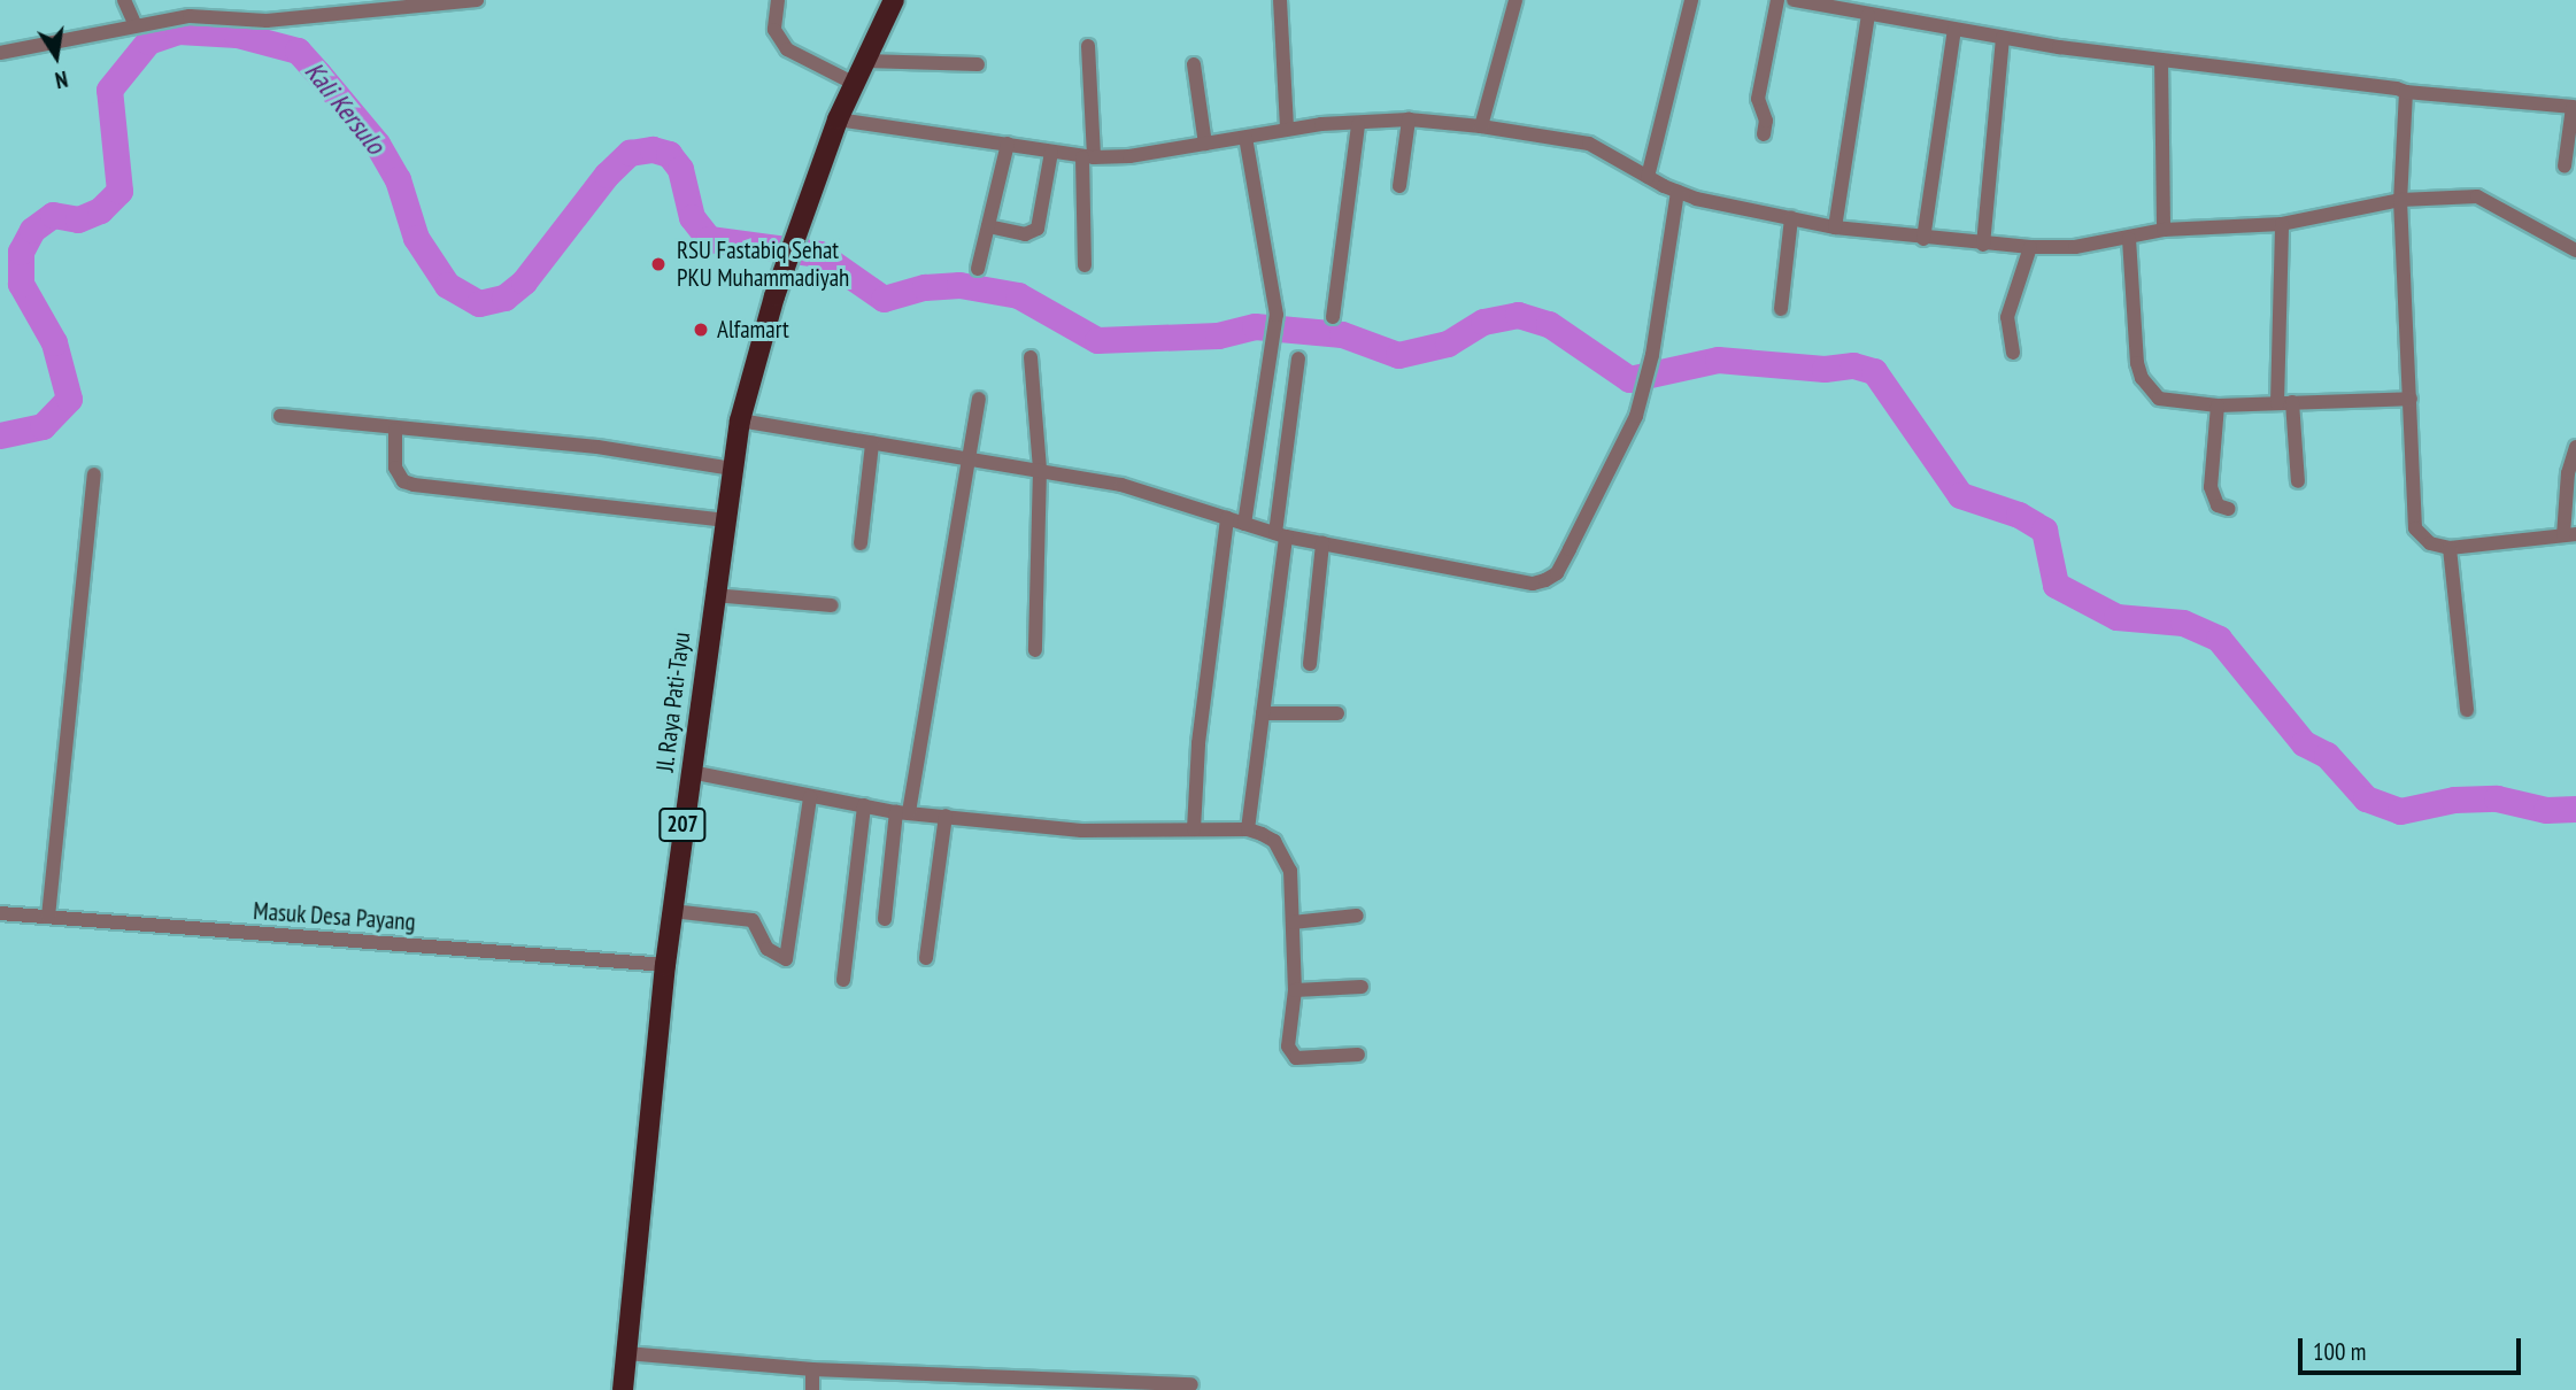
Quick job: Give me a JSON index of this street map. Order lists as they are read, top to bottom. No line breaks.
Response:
{"streets":{"main road":["Jl. Raya Pati-Tayu","207"],"street":["Masuk Desa Payang"]},"crossings":[["Jl. Raya Pati-Tayu","Masuk Desa Payang"]],"water":["Kali Kersulo"],"places":["RSU Fastabiq Sehat PKU Muhammadiyah","Alfamart"],"scale_bar":"100 m","north":"bottom"}
